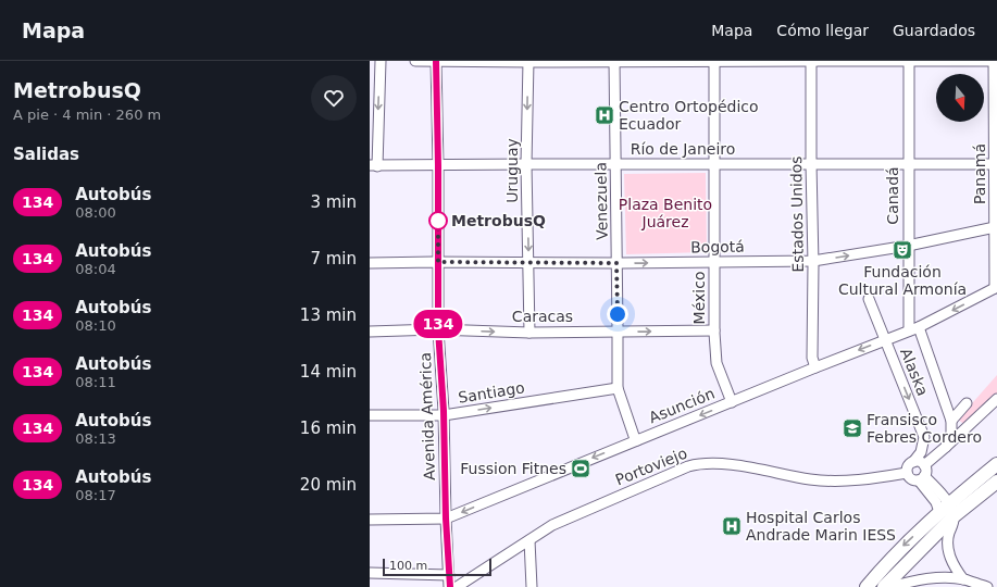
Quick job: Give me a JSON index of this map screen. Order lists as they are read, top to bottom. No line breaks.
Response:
{"streets":{"street":["Río de Janeiro","Uruguay","Panamá","Canadá","Venezuela","Estados Unidos","Bogotá","México","Caracas","Alaska","Santiago","Asunción","Avenida América","Portoviejo"]},"crossings":[["Río de Janeiro","Uruguay"],["Río de Janeiro","Panamá"],["Río de Janeiro","Canadá"],["Río de Janeiro","Venezuela"],["Río de Janeiro","Estados Unidos"],["Río de Janeiro","México"],["Río de Janeiro","Avenida América"],["Uruguay","Bogotá"],["Uruguay","Caracas"],["Panamá","Bogotá"],["Panamá","Asunción"],["Canadá","Bogotá"],["Canadá","Asunción"],["Venezuela","Bogotá"],["Venezuela","Caracas"],["Venezuela","Santiago"],["Venezuela","Asunción"],["Estados Unidos","Bogotá"],["Estados Unidos","Asunción"],["Bogotá","México"],["Bogotá","Avenida América"],["México","Caracas"],["México","Asunción"],["Caracas","Avenida América"],["Alaska","Asunción"],["Alaska","Portoviejo"],["Santiago","Avenida América"],["Asunción","Avenida América"]],"one_way":["Uruguay","Caracas","Alaska","Santiago","Asunción"],"parks":["Plaza Benito Juárez"],"places":{"hospital":["Centro Ortopédico Ecuador","Hospital Carlos Andrade Marin IESS"],"other":["MetrobusQ"],"theatre":["Fundación Cultural Armonía"],"school or university":["Fransisco Febres Cordero"],"sports":["Fussion Fitnes"]},"lines":["bus line 134"],"scale_bar":"100 m","north":"bottom","page":{"header":"Mapa","nav":["Mapa","Cómo llegar","Guardados"],"heading":[["MetrobusQ","A pie · 4 min · 260 m"],"Salidas"],"on_map":"134","list":[{"mark":"134","name":"Autobús","note":"08:00","value":"3 min"},{"mark":"134","name":"Autobús","note":"08:04","value":"7 min"},{"mark":"134","name":"Autobús","note":"08:10","value":"13 min"},{"mark":"134","name":"Autobús","note":"08:11","value":"14 min"},{"mark":"134","name":"Autobús","note":"08:13","value":"16 min"},{"mark":"134","name":"Autobús","note":"08:17","value":"20 min"}],"scale":"100 m"}}
